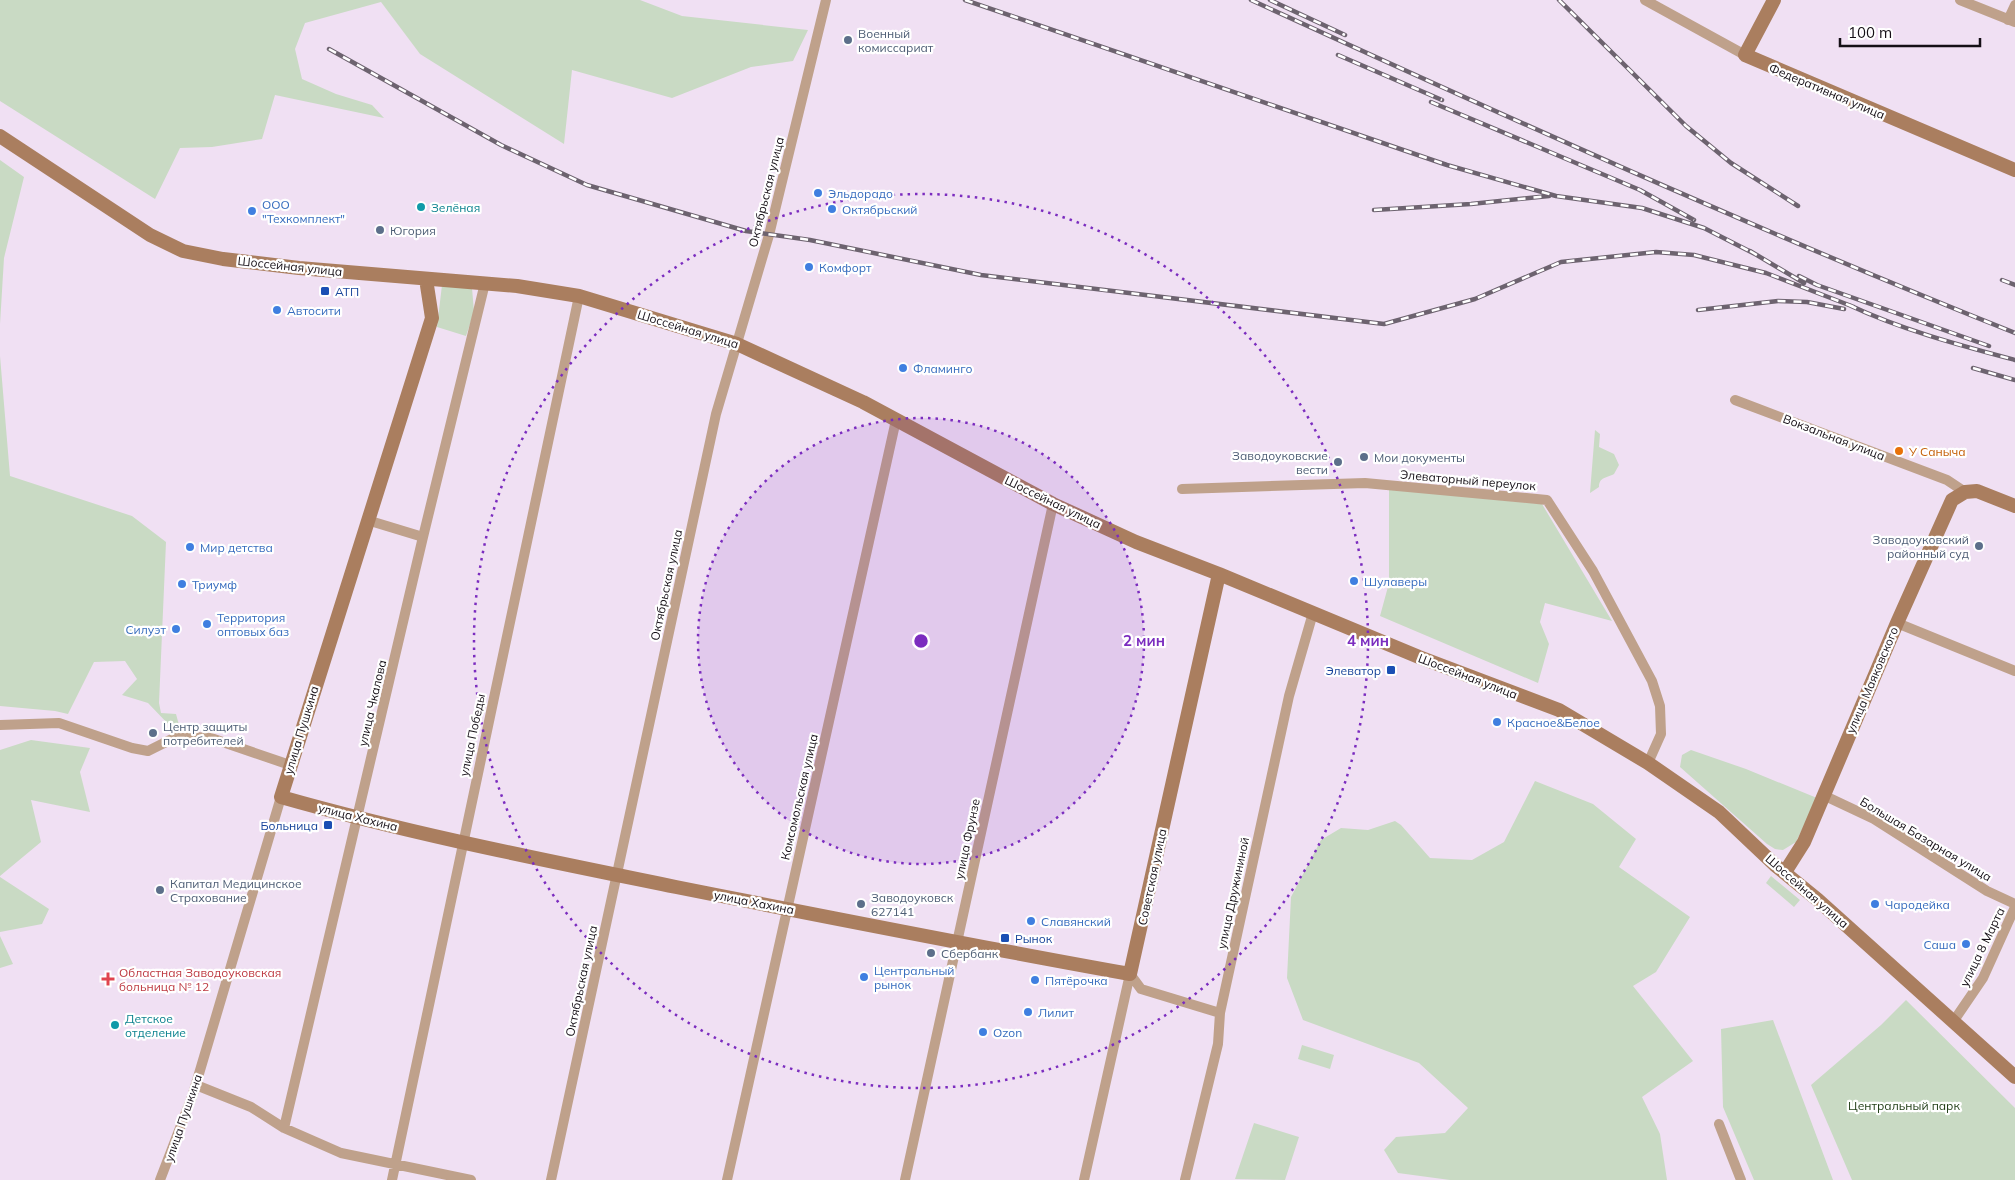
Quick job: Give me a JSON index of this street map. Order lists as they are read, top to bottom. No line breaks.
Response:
{"streets":{"street":["Федеративная улица","Октябрьская улица","Шоссейная улица","Вокзальная улица","Элеваторный переулок","улица Маяковского","улица Чкалова","улица Пушкина","улица Победы","Комсомольская улица","улица Хахина","улица Фрунзе","Большая Базарная улица","Советская улица","улица Дружининой","улица 8 Марта"]},"crossings":[["Октябрьская улица","Шоссейная улица"],["Октябрьская улица","улица Хахина"],["Шоссейная улица","Элеваторный переулок"],["Шоссейная улица","улица Маяковского"],["Шоссейная улица","улица Чкалова"],["Шоссейная улица","улица Пушкина"],["Шоссейная улица","улица Победы"],["Шоссейная улица","Комсомольская улица"],["Шоссейная улица","улица Фрунзе"],["Шоссейная улица","Советская улица"],["Шоссейная улица","улица Дружининой"],["Шоссейная улица","улица 8 Марта"],["Вокзальная улица","улица Маяковского"],["улица Маяковского","Большая Базарная улица"],["улица Чкалова","улица Хахина"],["улица Пушкина","улица Хахина"],["улица Победы","улица Хахина"],["Комсомольская улица","улица Хахина"],["улица Хахина","улица Фрунзе"],["улица Хахина","Советская улица"],["Большая Базарная улица","улица 8 Марта"]],"parks":["Центральный парк"],"places":{"other":["Военный комиссариат","Эльдорадо","Зелёная","Октябрьский","ООО \"Техкомплект\"","Югория","Комфорт","Автосити","Фламинго","У Саныча","Мои документы","Заводоуковские вести","Заводоуковский районный суд","Мир детства","Шулаверы","Триумф","Территория оптовых баз","Силуэт","Красное&Белое","Центр защиты потребителей","Капитал Медицинское Страхование","Заводоуковск 627141","Чародейка","Славянский","Саша","Сбербанк","Центральный рынок","Пятёрочка","Лилит","Детское отделение","Ozon"],"transit":["АТП","Элеватор","Больница","Рынок"],"health":["Областная Заводоуковская больница № 12"]},"scale_bar":"100 m","rings":["2 мин","4 мин"]}
